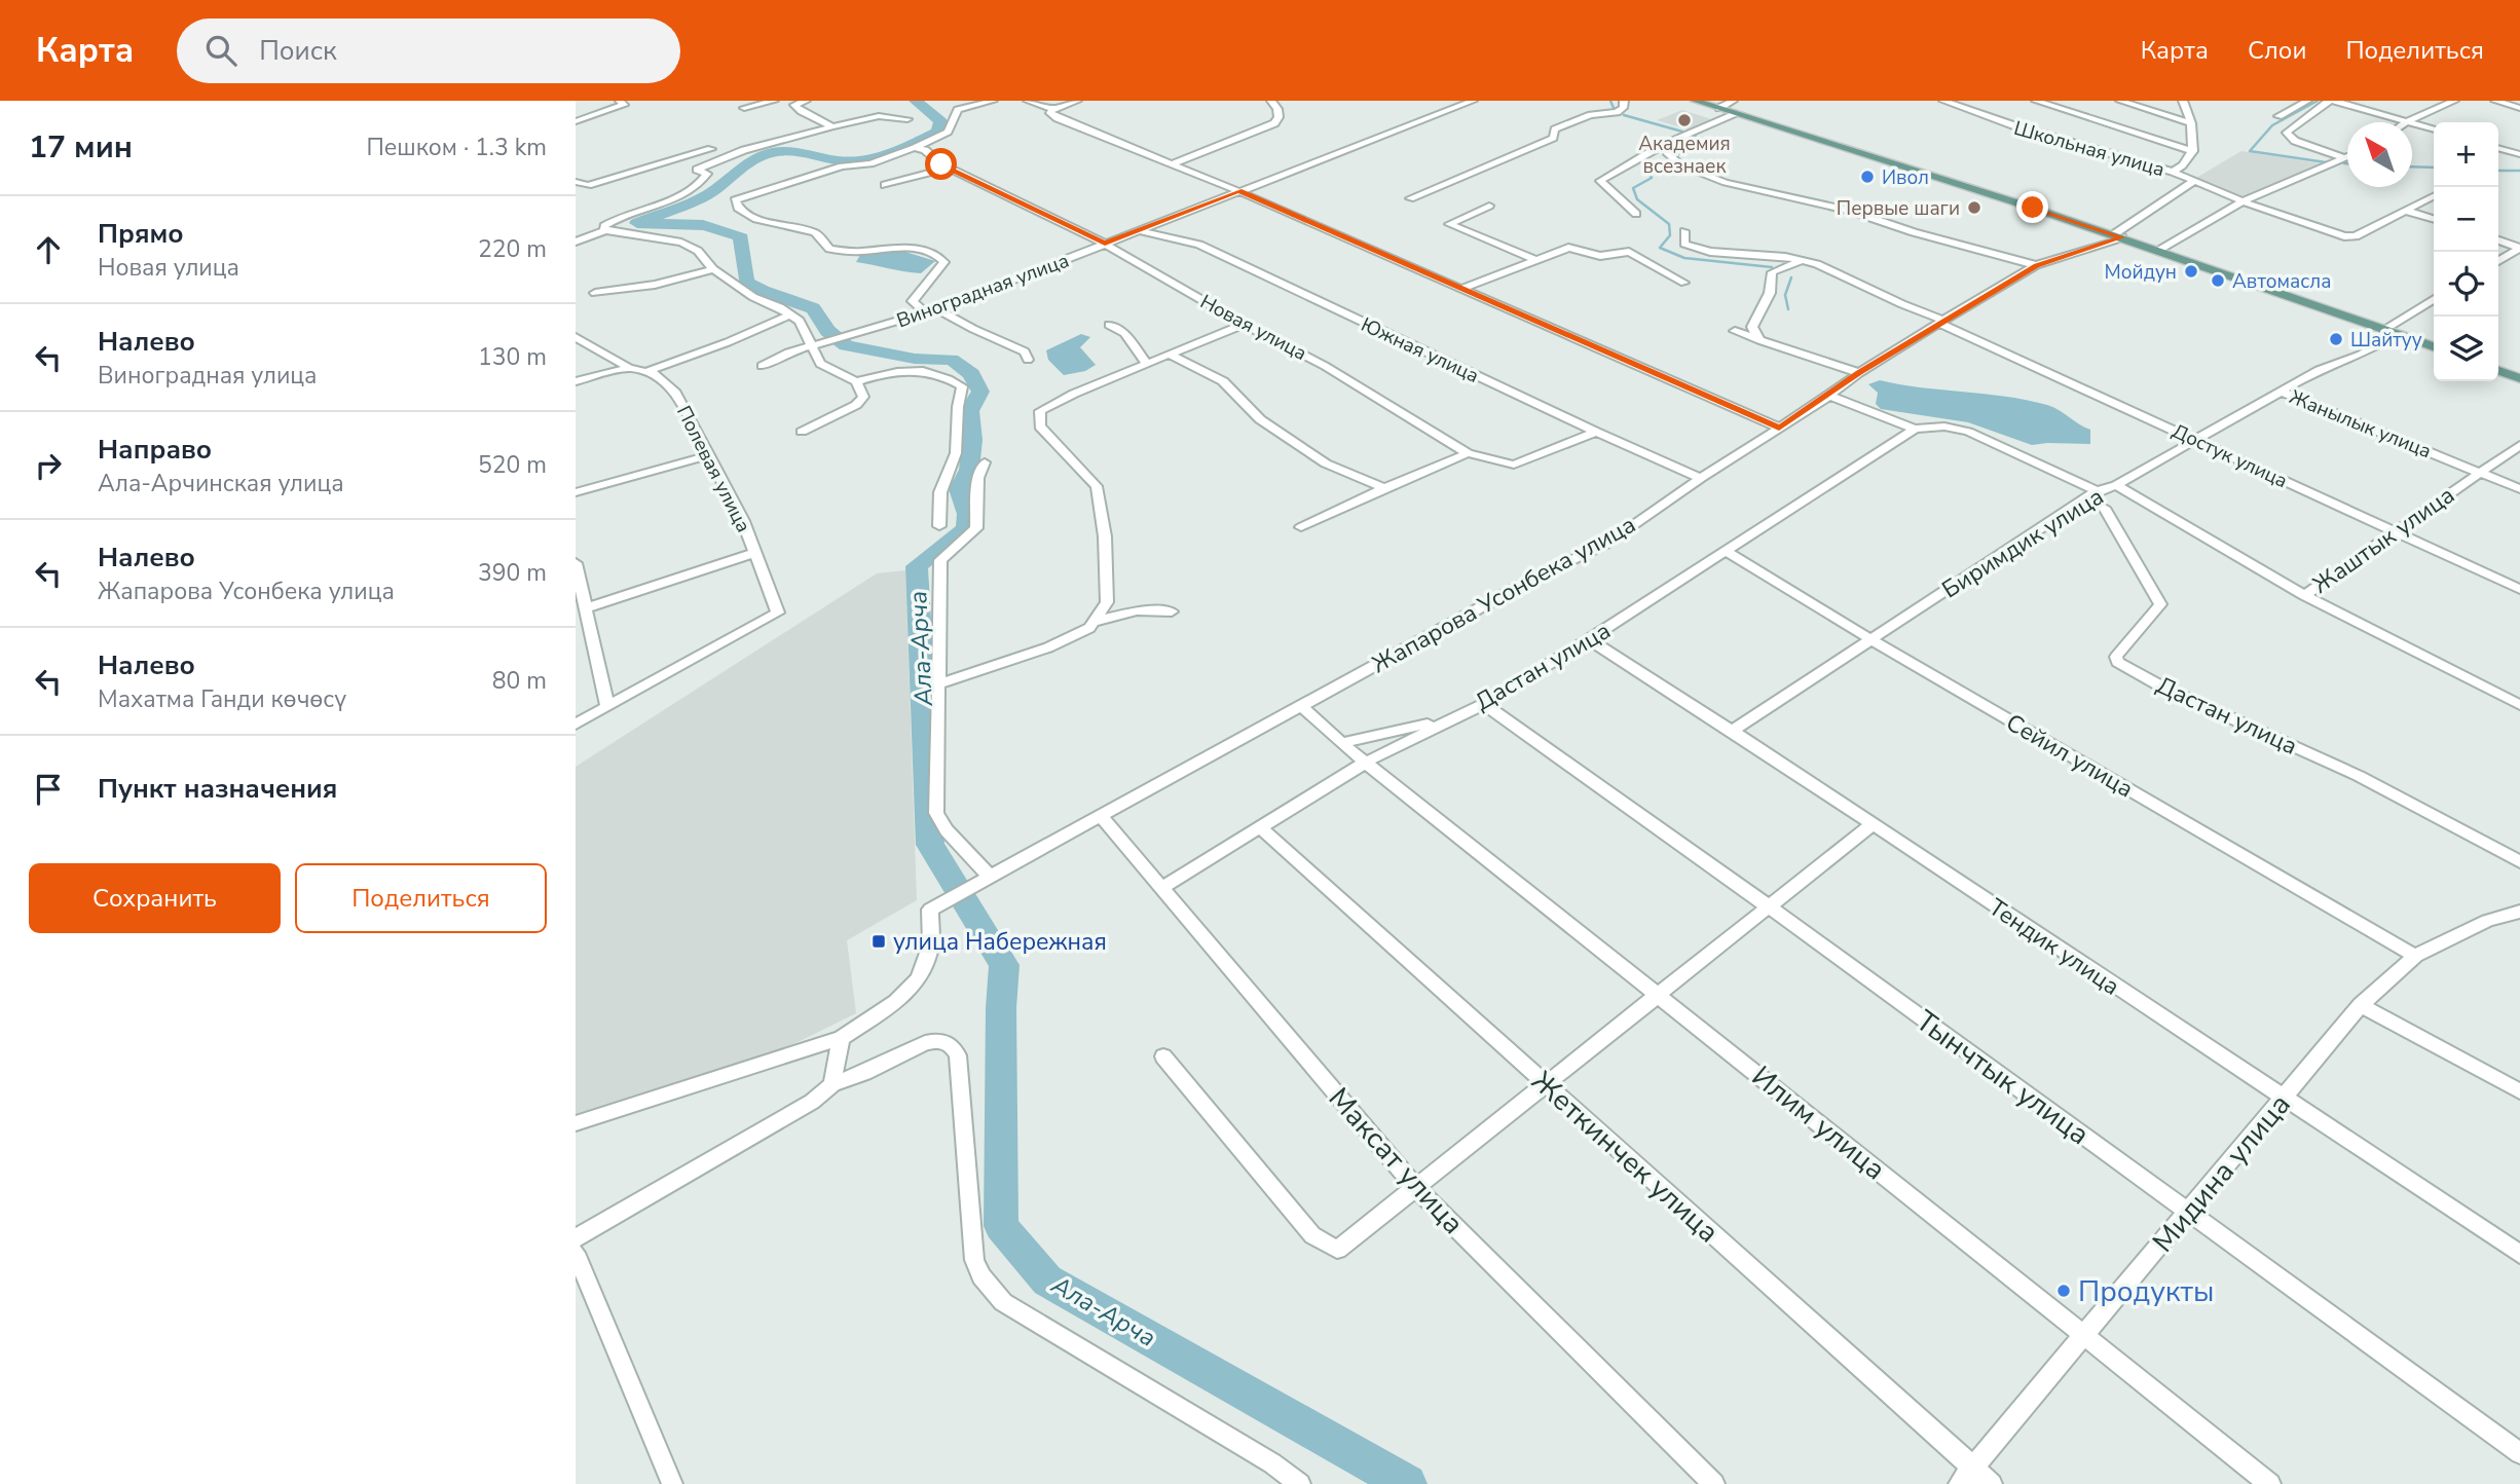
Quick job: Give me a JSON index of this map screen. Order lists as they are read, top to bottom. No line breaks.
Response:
{"streets":{"street":["Школьная улица","Виноградная улица","Новая улица","Южная улица","Жанылык улица","Достук улица","Полевая улица","Жаштык улица","Биримдик улица","Жапарова Усонбека улица","Дастан улица","Сейил улица","Тендик улица","Тынчтык улица","Илим улица","Жеткинчек улица","Максат улица","Мидина улица"]},"crossings":[["Школьная улица","Жапарова Усонбека улица"],["Виноградная улица","Новая улица"],["Виноградная улица","Южная улица"],["Новая улица","Южная улица"],["Южная улица","Жапарова Усонбека улица"],["Жанылык улица","Жаштык улица"],["Жанылык улица","Биримдик улица"],["Достук улица","Жаштык улица"],["Достук улица","Биримдик улица"],["Достук улица","Жапарова Усонбека улица"],["Биримдик улица","Дастан улица"],["Биримдик улица","Сейил улица"],["Биримдик улица","Тендик улица"],["Жапарова Усонбека улица","Илим улица"],["Жапарова Усонбека улица","Максат улица"],["Дастан улица","Сейил улица"],["Дастан улица","Тендик улица"],["Дастан улица","Тынчтык улица"],["Дастан улица","Илим улица"],["Дастан улица","Жеткинчек улица"],["Дастан улица","Максат улица"],["Сейил улица","Мидина улица"],["Тендик улица","Мидина улица"],["Тынчтык улица","Мидина улица"],["Илим улица","Мидина улица"],["Жеткинчек улица","Мидина улица"]],"water":["Ала-Арча"],"places":{"other":["Академия всезнаек","Ивол","Первые шаги","Мойдун","Автомасла","Шайтуу","Продукты"],"transit":["улица Набережная"]},"north":"top left","page":{"header":"Карта","search":"Поиск","nav":["Карта","Слои","Поделиться"],"heading":["17 мин","Пешком · 1.3 km"],"map_buttons":["+","−"],"list":[["Прямо","Новая улица","220 m"],["Налево","Виноградная улица","130 m"],["Направо","Ала-Арчинская улица","520 m"],["Налево","Жапарова Усонбека улица","390 m"],["Налево","Махатма Ганди көчөсү","80 m"],"Пункт назначения"],"buttons":["Сохранить","Поделиться"]}}
